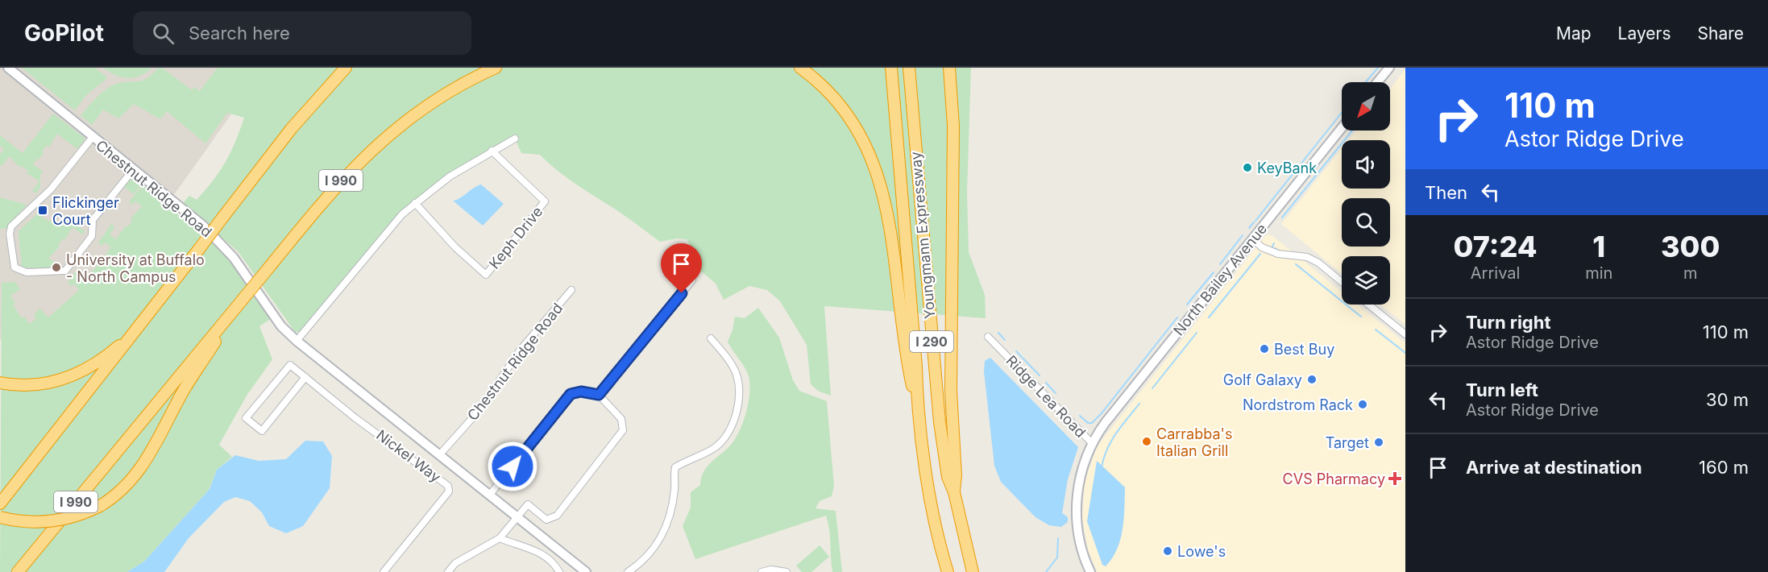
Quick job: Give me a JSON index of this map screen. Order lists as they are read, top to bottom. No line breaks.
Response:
{"streets":{"highway":["I 990","Youngmann Expressway","I 290"],"street":["Chestnut Ridge Road","Keph Drive","North Bailey Avenue","Ridge Lea Road","Nickel Way"]},"crossings":[["North Bailey Avenue","Ridge Lea Road"]],"places":{"other":["KeyBank","University at Buffalo - North Campus","Best Buy","Golf Galaxy","Nordstrom Rack","Carrabba's Italian Grill","Target","Lowe's"],"transit":["Flickinger Court"],"health":["CVS Pharmacy"]},"north":"bottom left","page":{"header":"GoPilot","search":"Search here","nav":["Map","Layers","Share"],"turn":["110 m","Astor Ridge Drive"],"then":"Then","eta":["07:24","Arrival","1","min","300","m"],"list":[{"name":"Turn right","note":"Astor Ridge Drive","value":"110 m"},{"name":"Turn left","note":"Astor Ridge Drive","value":"30 m"},{"name":"Arrive at destination","value":"160 m"}]}}
